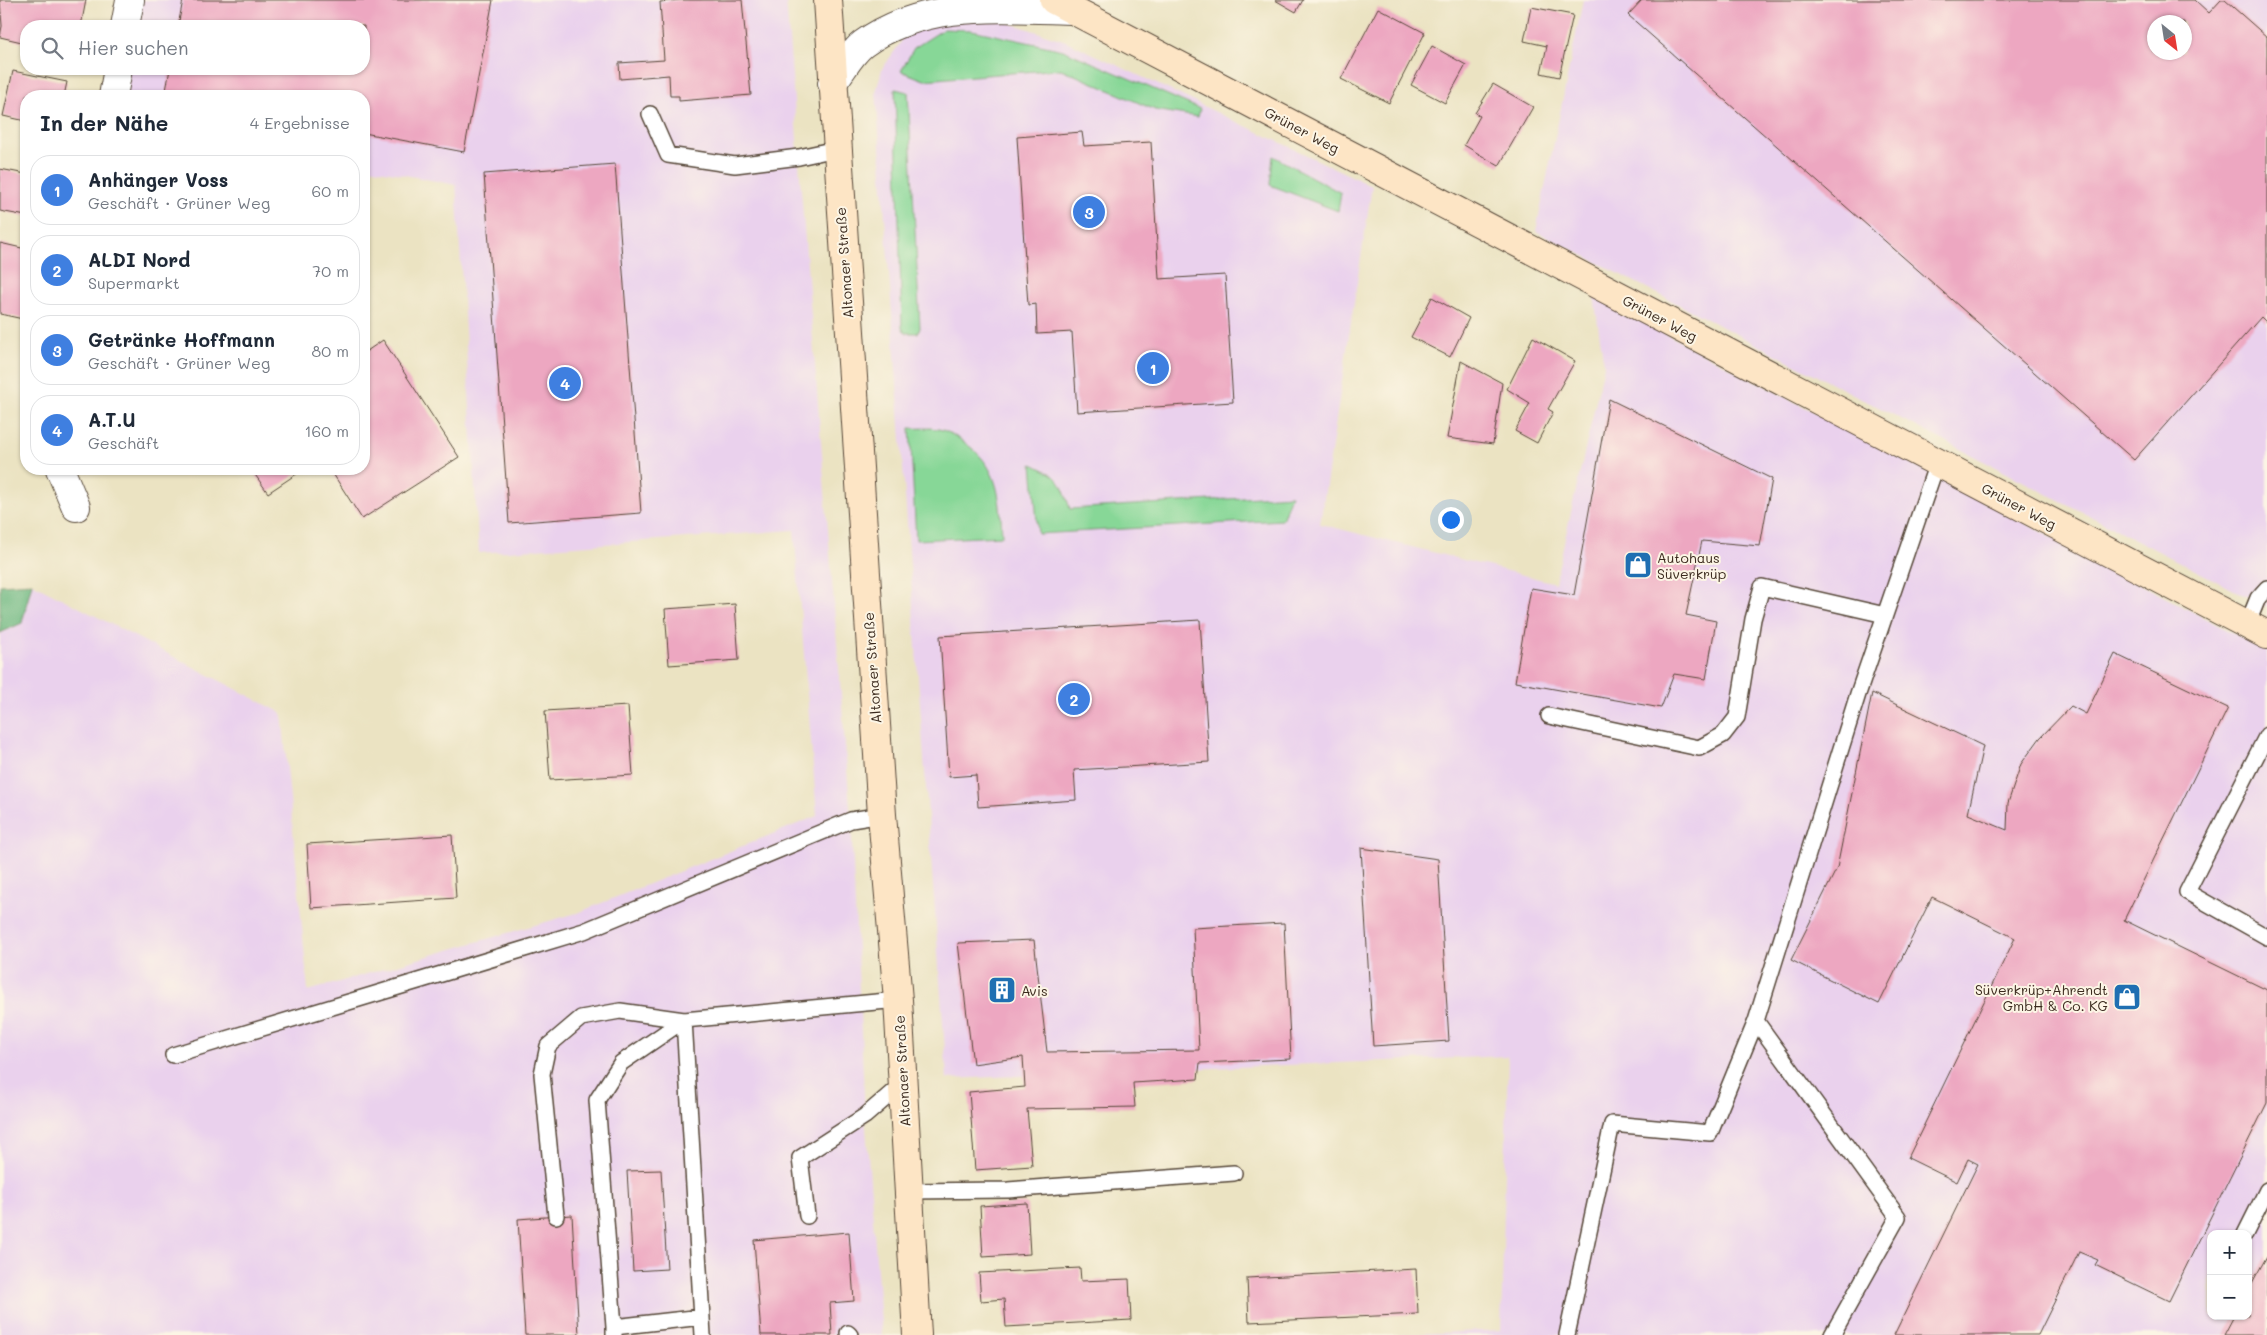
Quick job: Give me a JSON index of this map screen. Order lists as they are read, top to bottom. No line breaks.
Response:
{"streets":{"main road":["Grüner Weg","Altonaer Straße"]},"places":{"shop":["Autohaus Süverkrüp","Süverkrüp+Ahrendt GmbH & Co. KG"],"building":["Avis"]},"north":"bottom right","page":{"search":"Hier suchen","heading":["In der Nähe","4 Ergebnisse"],"list":[{"mark":"1","name":"Anhänger Voss","note":"Geschäft · Grüner Weg","value":"60 m"},{"mark":"2","name":"ALDI Nord","note":"Supermarkt","value":"70 m"},{"mark":"3","name":"Getränke Hoffmann","note":"Geschäft · Grüner Weg","value":"80 m"},{"mark":"4","name":"A.T.U","note":"Geschäft","value":"160 m"}],"pins":["3","1","4","2"],"map_buttons":["+","−"]}}
